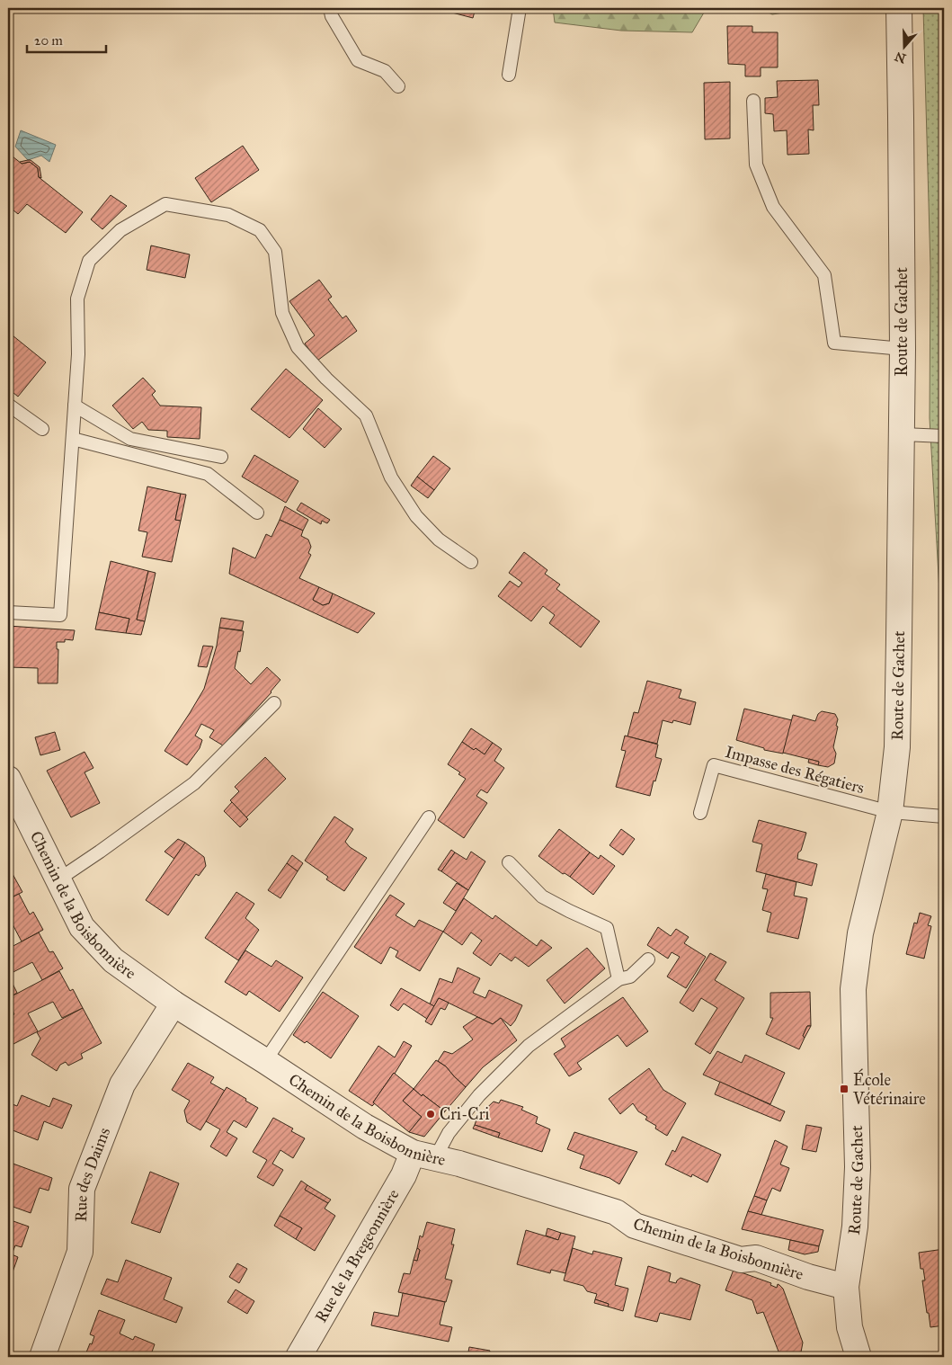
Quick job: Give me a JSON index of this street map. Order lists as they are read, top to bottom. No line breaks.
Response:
{"streets":{"street":["Route de Gachet","Chemin de la Boisbonnière","Rue des Daims","Rue de la Bregeonnière"],"lane":["Impasse des Régatiers"]},"crossings":[["Route de Gachet","Impasse des Régatiers"],["Route de Gachet","Chemin de la Boisbonnière"],["Chemin de la Boisbonnière","Rue des Daims"],["Chemin de la Boisbonnière","Rue de la Bregeonnière"]],"places":{"transit":["École Vétérinaire"],"other":["Cri-Cri"]},"scale_bar":"20 m","north":"bottom"}
